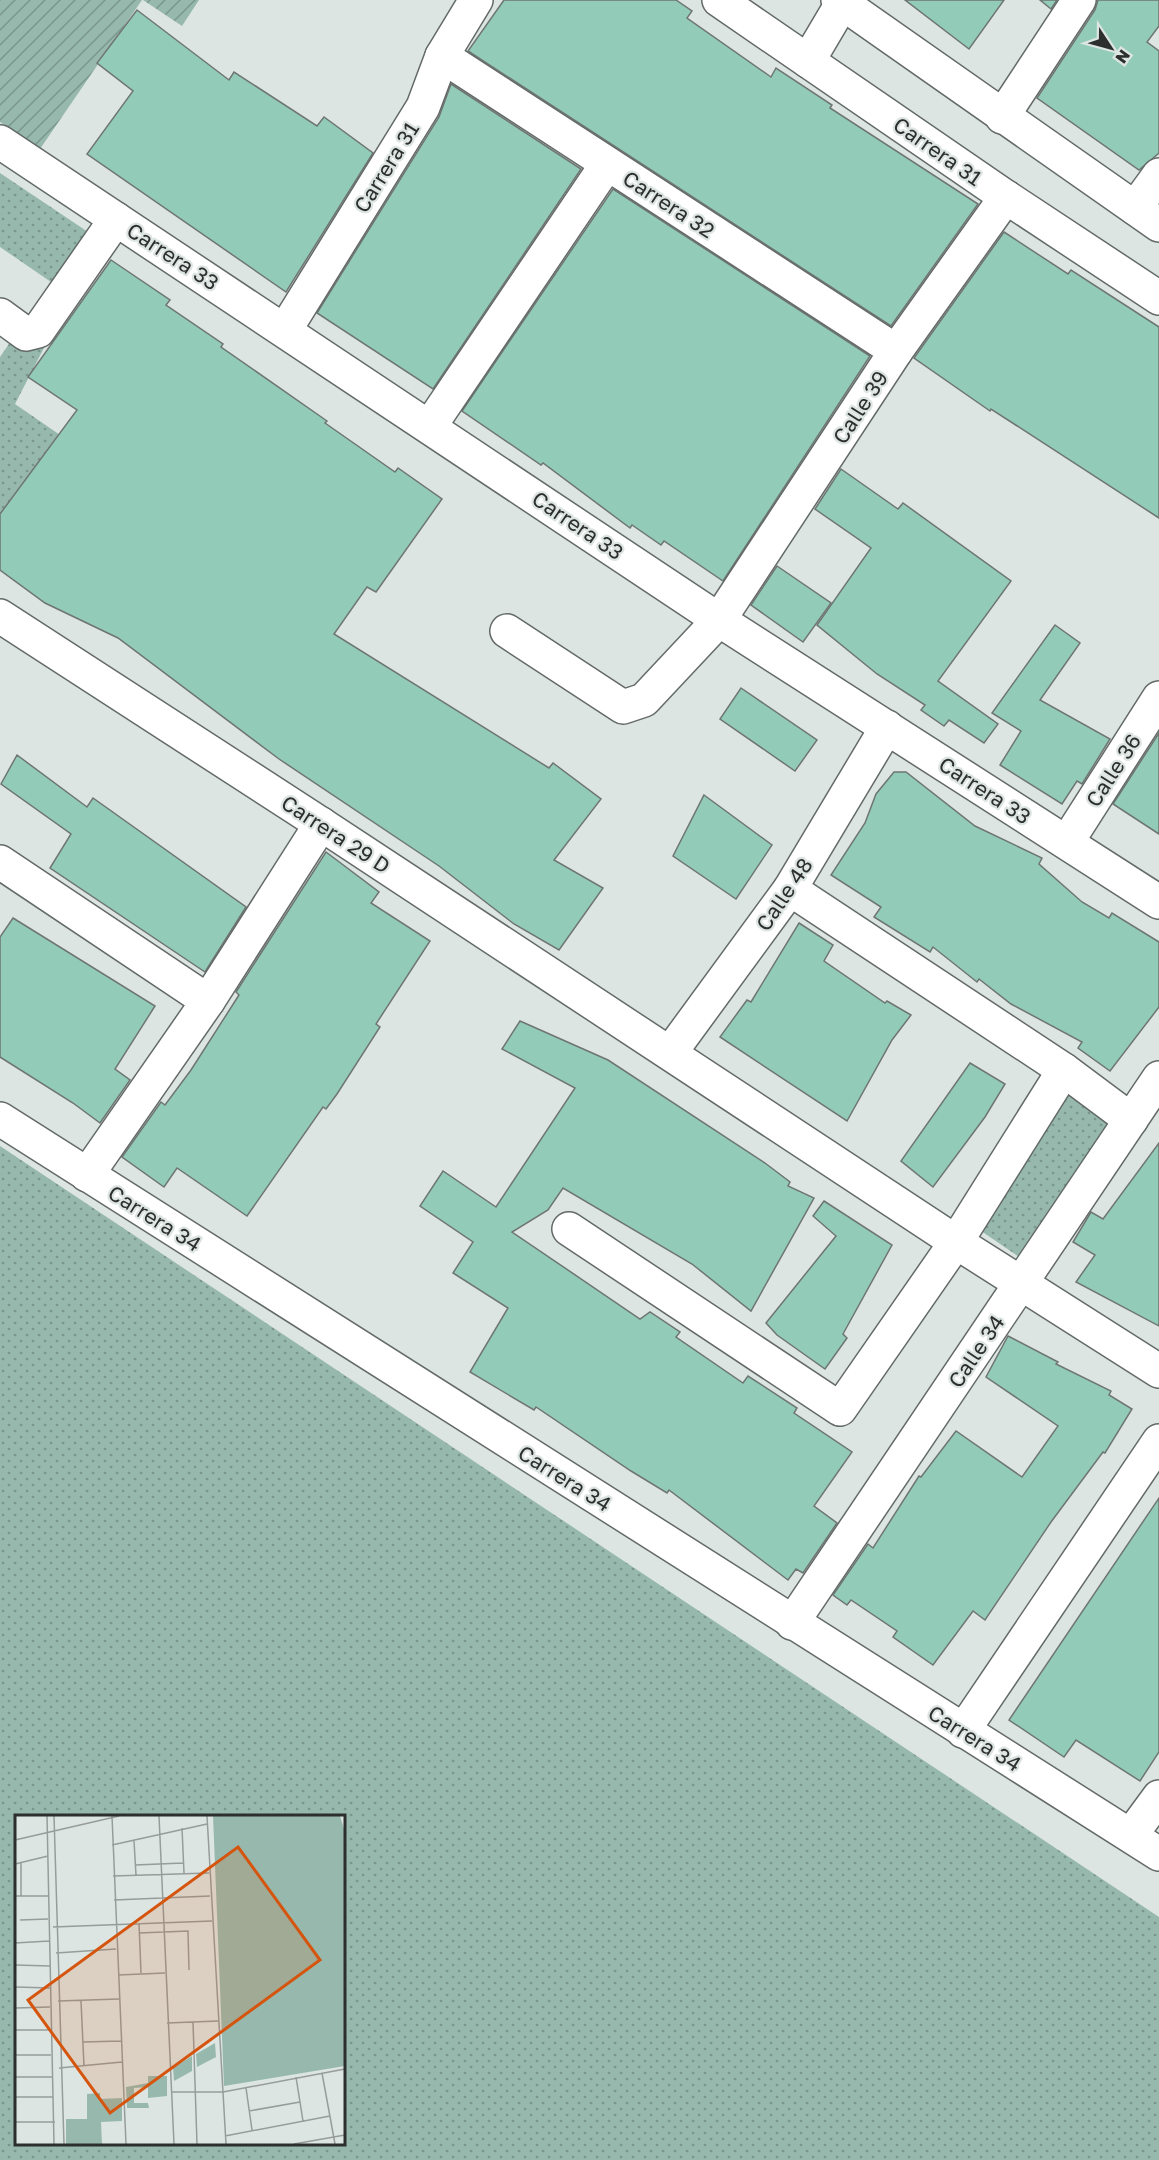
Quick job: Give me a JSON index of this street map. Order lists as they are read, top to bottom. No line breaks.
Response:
{"streets":{"street":["Carrera 31","Carrera 32","Carrera 33","Calle 39","Calle 36","Carrera 29 D","Calle 48","Carrera 34","Calle 34"]},"crossings":[["Carrera 31","Carrera 32"],["Carrera 31","Carrera 33"],["Carrera 31","Calle 39"],["Carrera 32","Calle 39"],["Carrera 33","Calle 39"],["Carrera 33","Calle 36"],["Carrera 33","Calle 48"],["Carrera 29 D","Calle 48"],["Carrera 29 D","Calle 34"],["Carrera 34","Calle 34"]],"north":"bottom right"}
